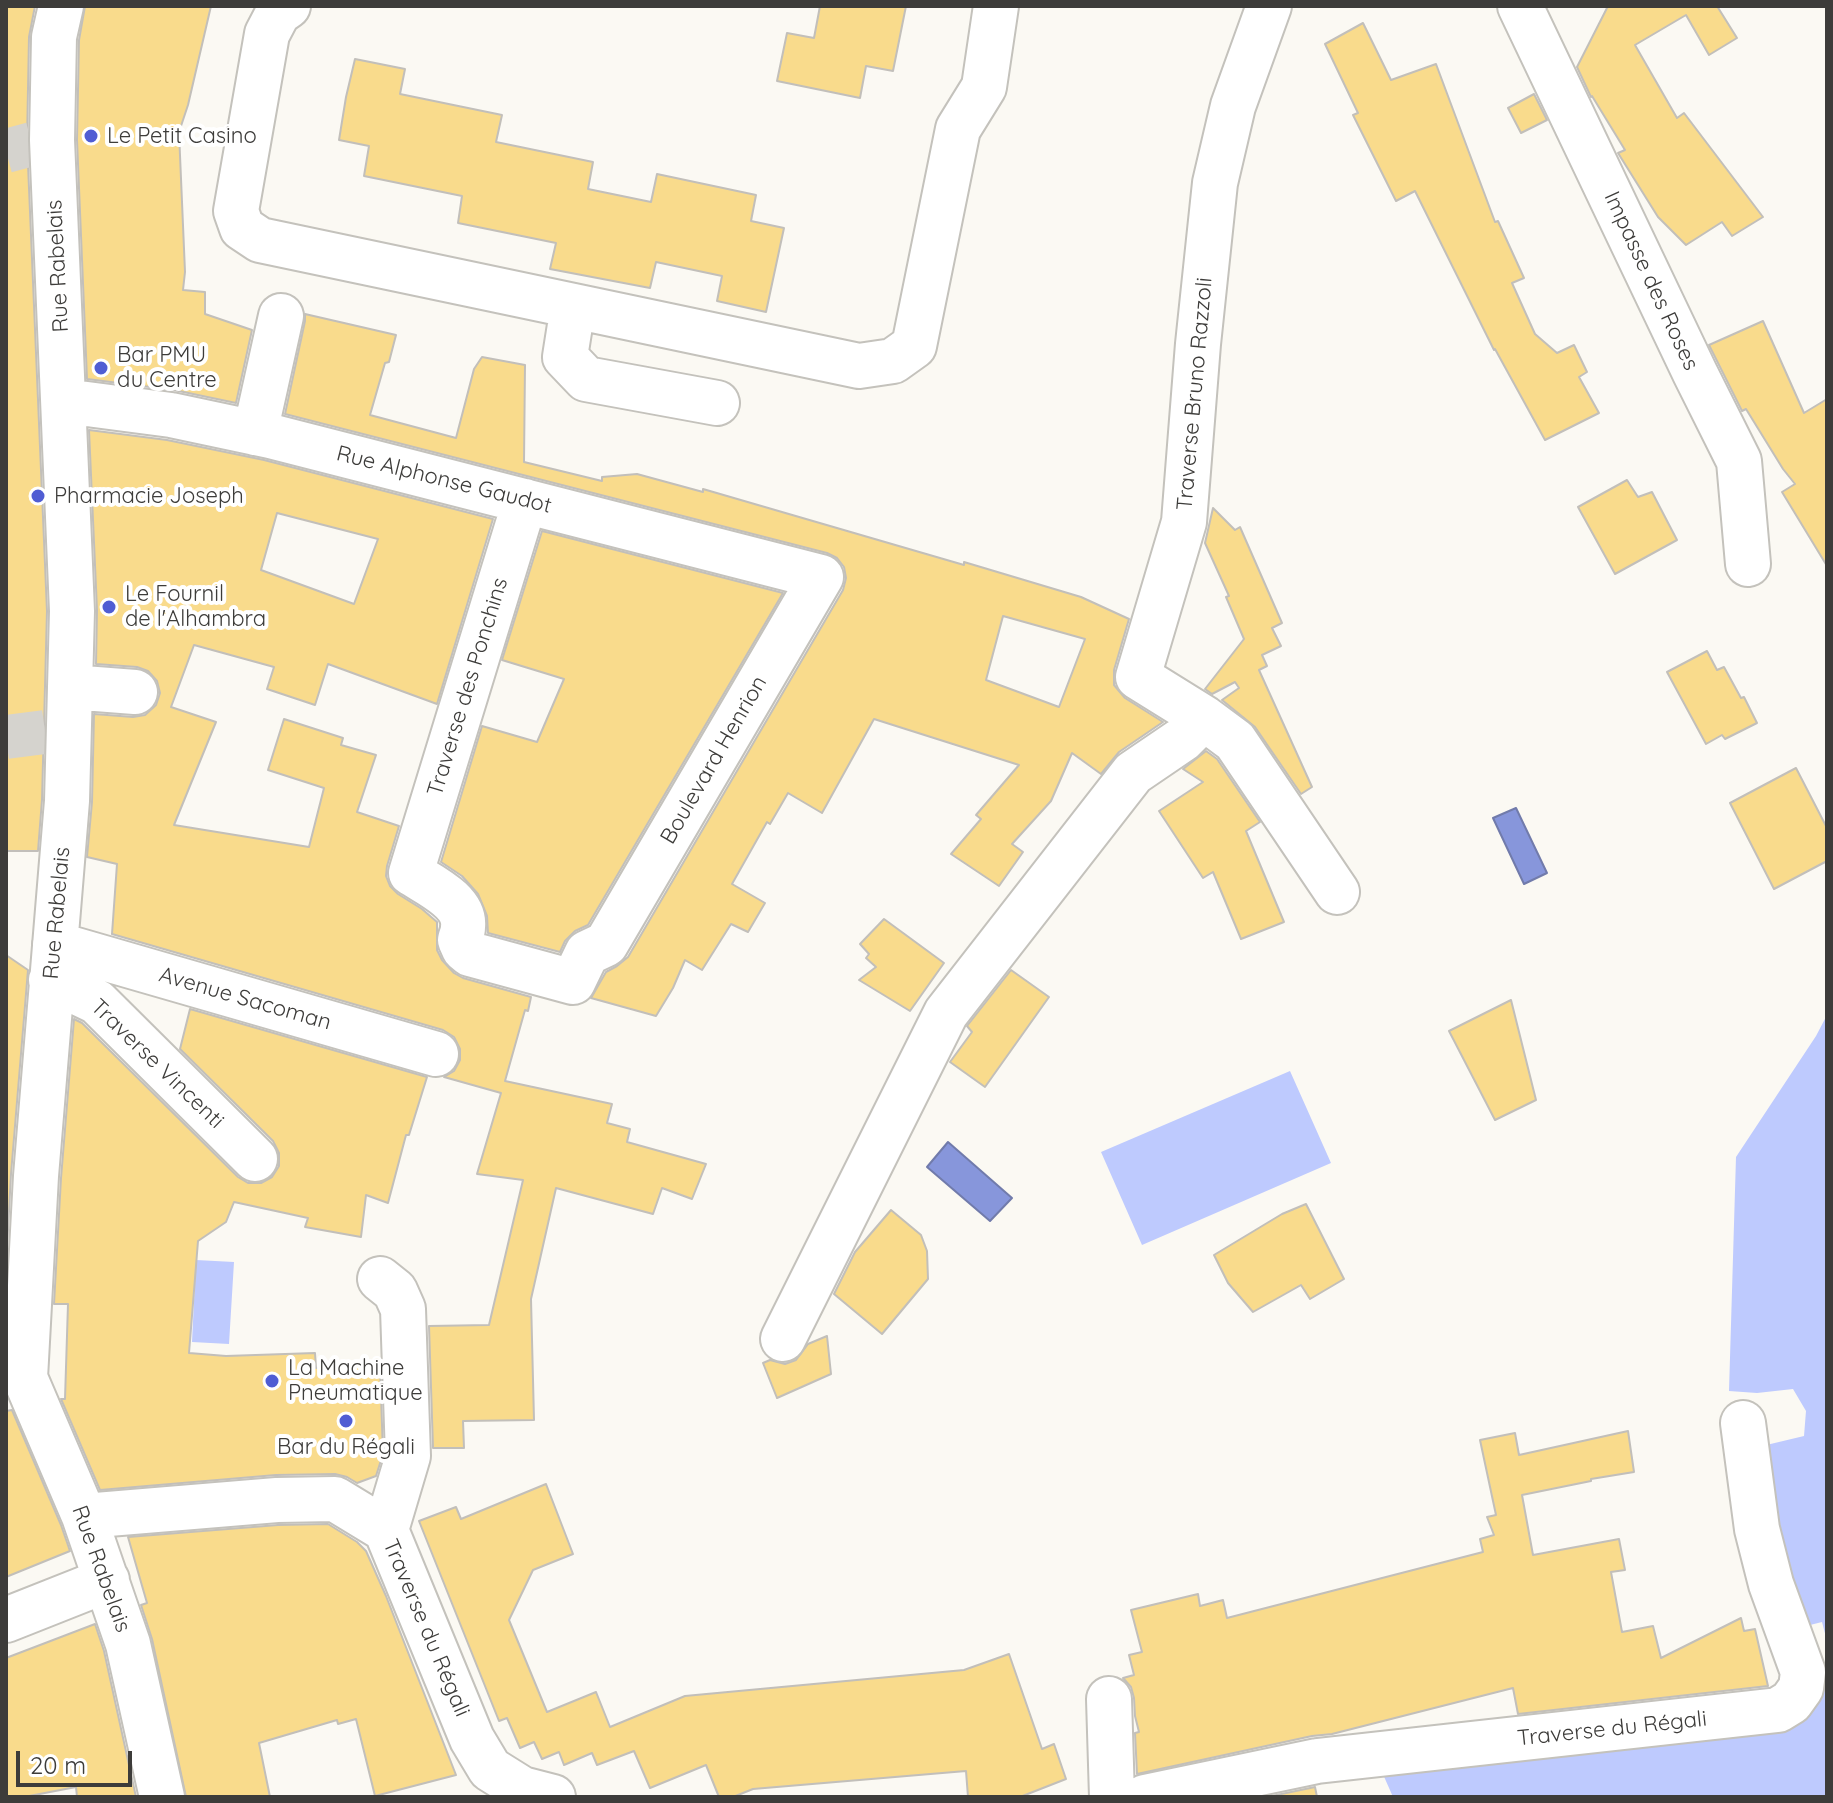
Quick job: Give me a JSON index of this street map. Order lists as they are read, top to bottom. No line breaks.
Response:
{"streets":{"street":["Rue Rabelais","Impasse des Roses","Traverse Bruno Razzoli","Rue Alphonse Gaudot","Traverse des Ponchins","Boulevard Henrion","Avenue Sacoman","Traverse Vincenti","Traverse du Régali"]},"crossings":[["Rue Rabelais","Rue Alphonse Gaudot"],["Rue Rabelais","Avenue Sacoman"],["Rue Rabelais","Traverse Vincenti"],["Rue Rabelais","Traverse du Régali"],["Rue Alphonse Gaudot","Traverse des Ponchins"],["Rue Alphonse Gaudot","Boulevard Henrion"],["Traverse des Ponchins","Boulevard Henrion"],["Avenue Sacoman","Traverse Vincenti"]],"places":["Le Petit Casino","Bar PMU du Centre","Pharmacie Joseph","Le Fournil de l'Alhambra","La Machine Pneumatique","Bar du Régali"],"scale_bar":"20 m"}
